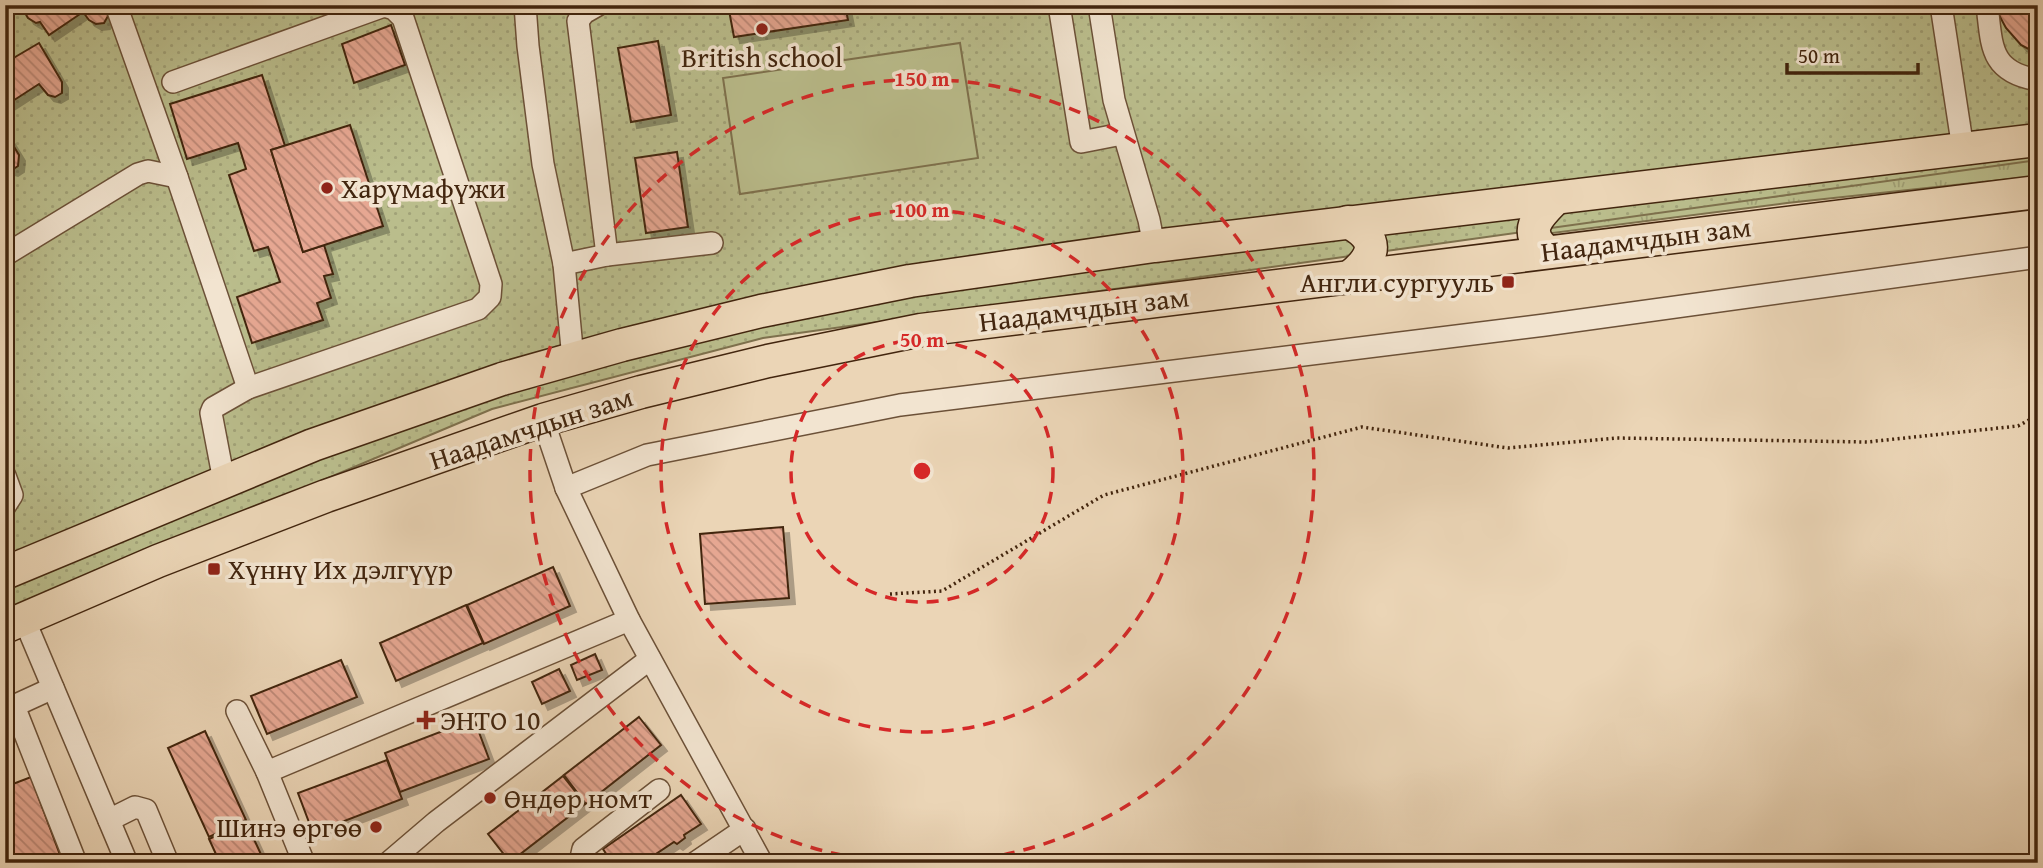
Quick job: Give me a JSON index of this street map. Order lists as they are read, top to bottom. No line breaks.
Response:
{"streets":{"highway":["Наадамчдын зам"]},"places":{"other":["British school","Харүмафүжи","Өндөр номт","Шинэ өргөө"],"transit":["Англи сургууль","Хүннү Их дэлгүүр"],"health":["ЭНТО 10"]},"scale_bar":"50 m","rings":["150 m","100 m","50 m"]}
